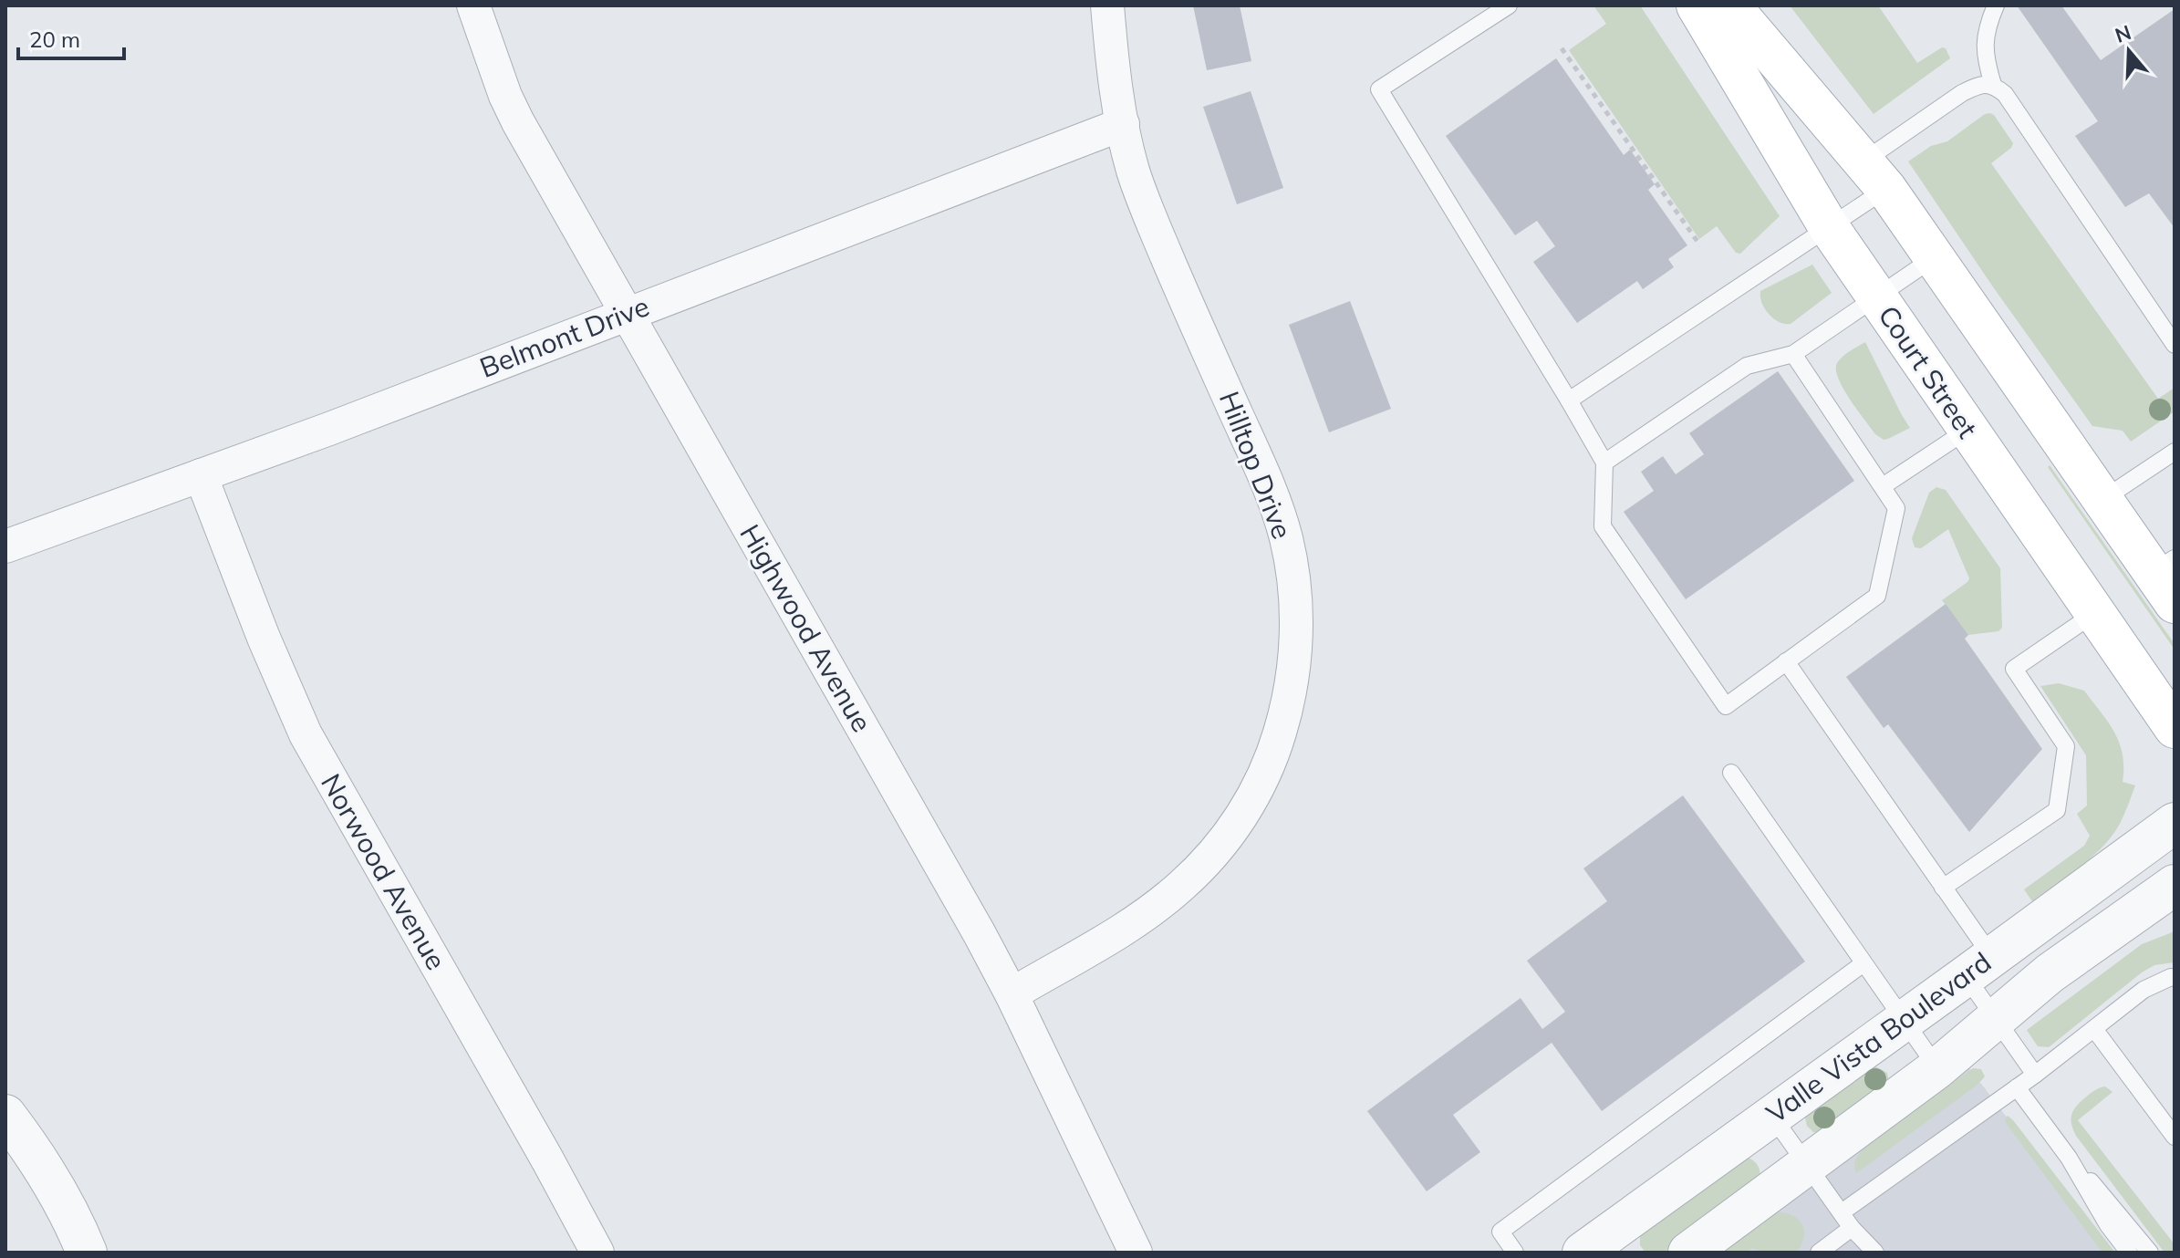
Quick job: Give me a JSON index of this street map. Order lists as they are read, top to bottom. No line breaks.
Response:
{"streets":{"main road":["Court Street"],"street":["Belmont Drive","Hilltop Drive","Highwood Avenue","Norwood Avenue","Valle Vista Boulevard"]},"crossings":[["Belmont Drive","Hilltop Drive"],["Belmont Drive","Highwood Avenue"],["Belmont Drive","Norwood Avenue"],["Hilltop Drive","Highwood Avenue"]],"scale_bar":"20 m","north":"top"}
